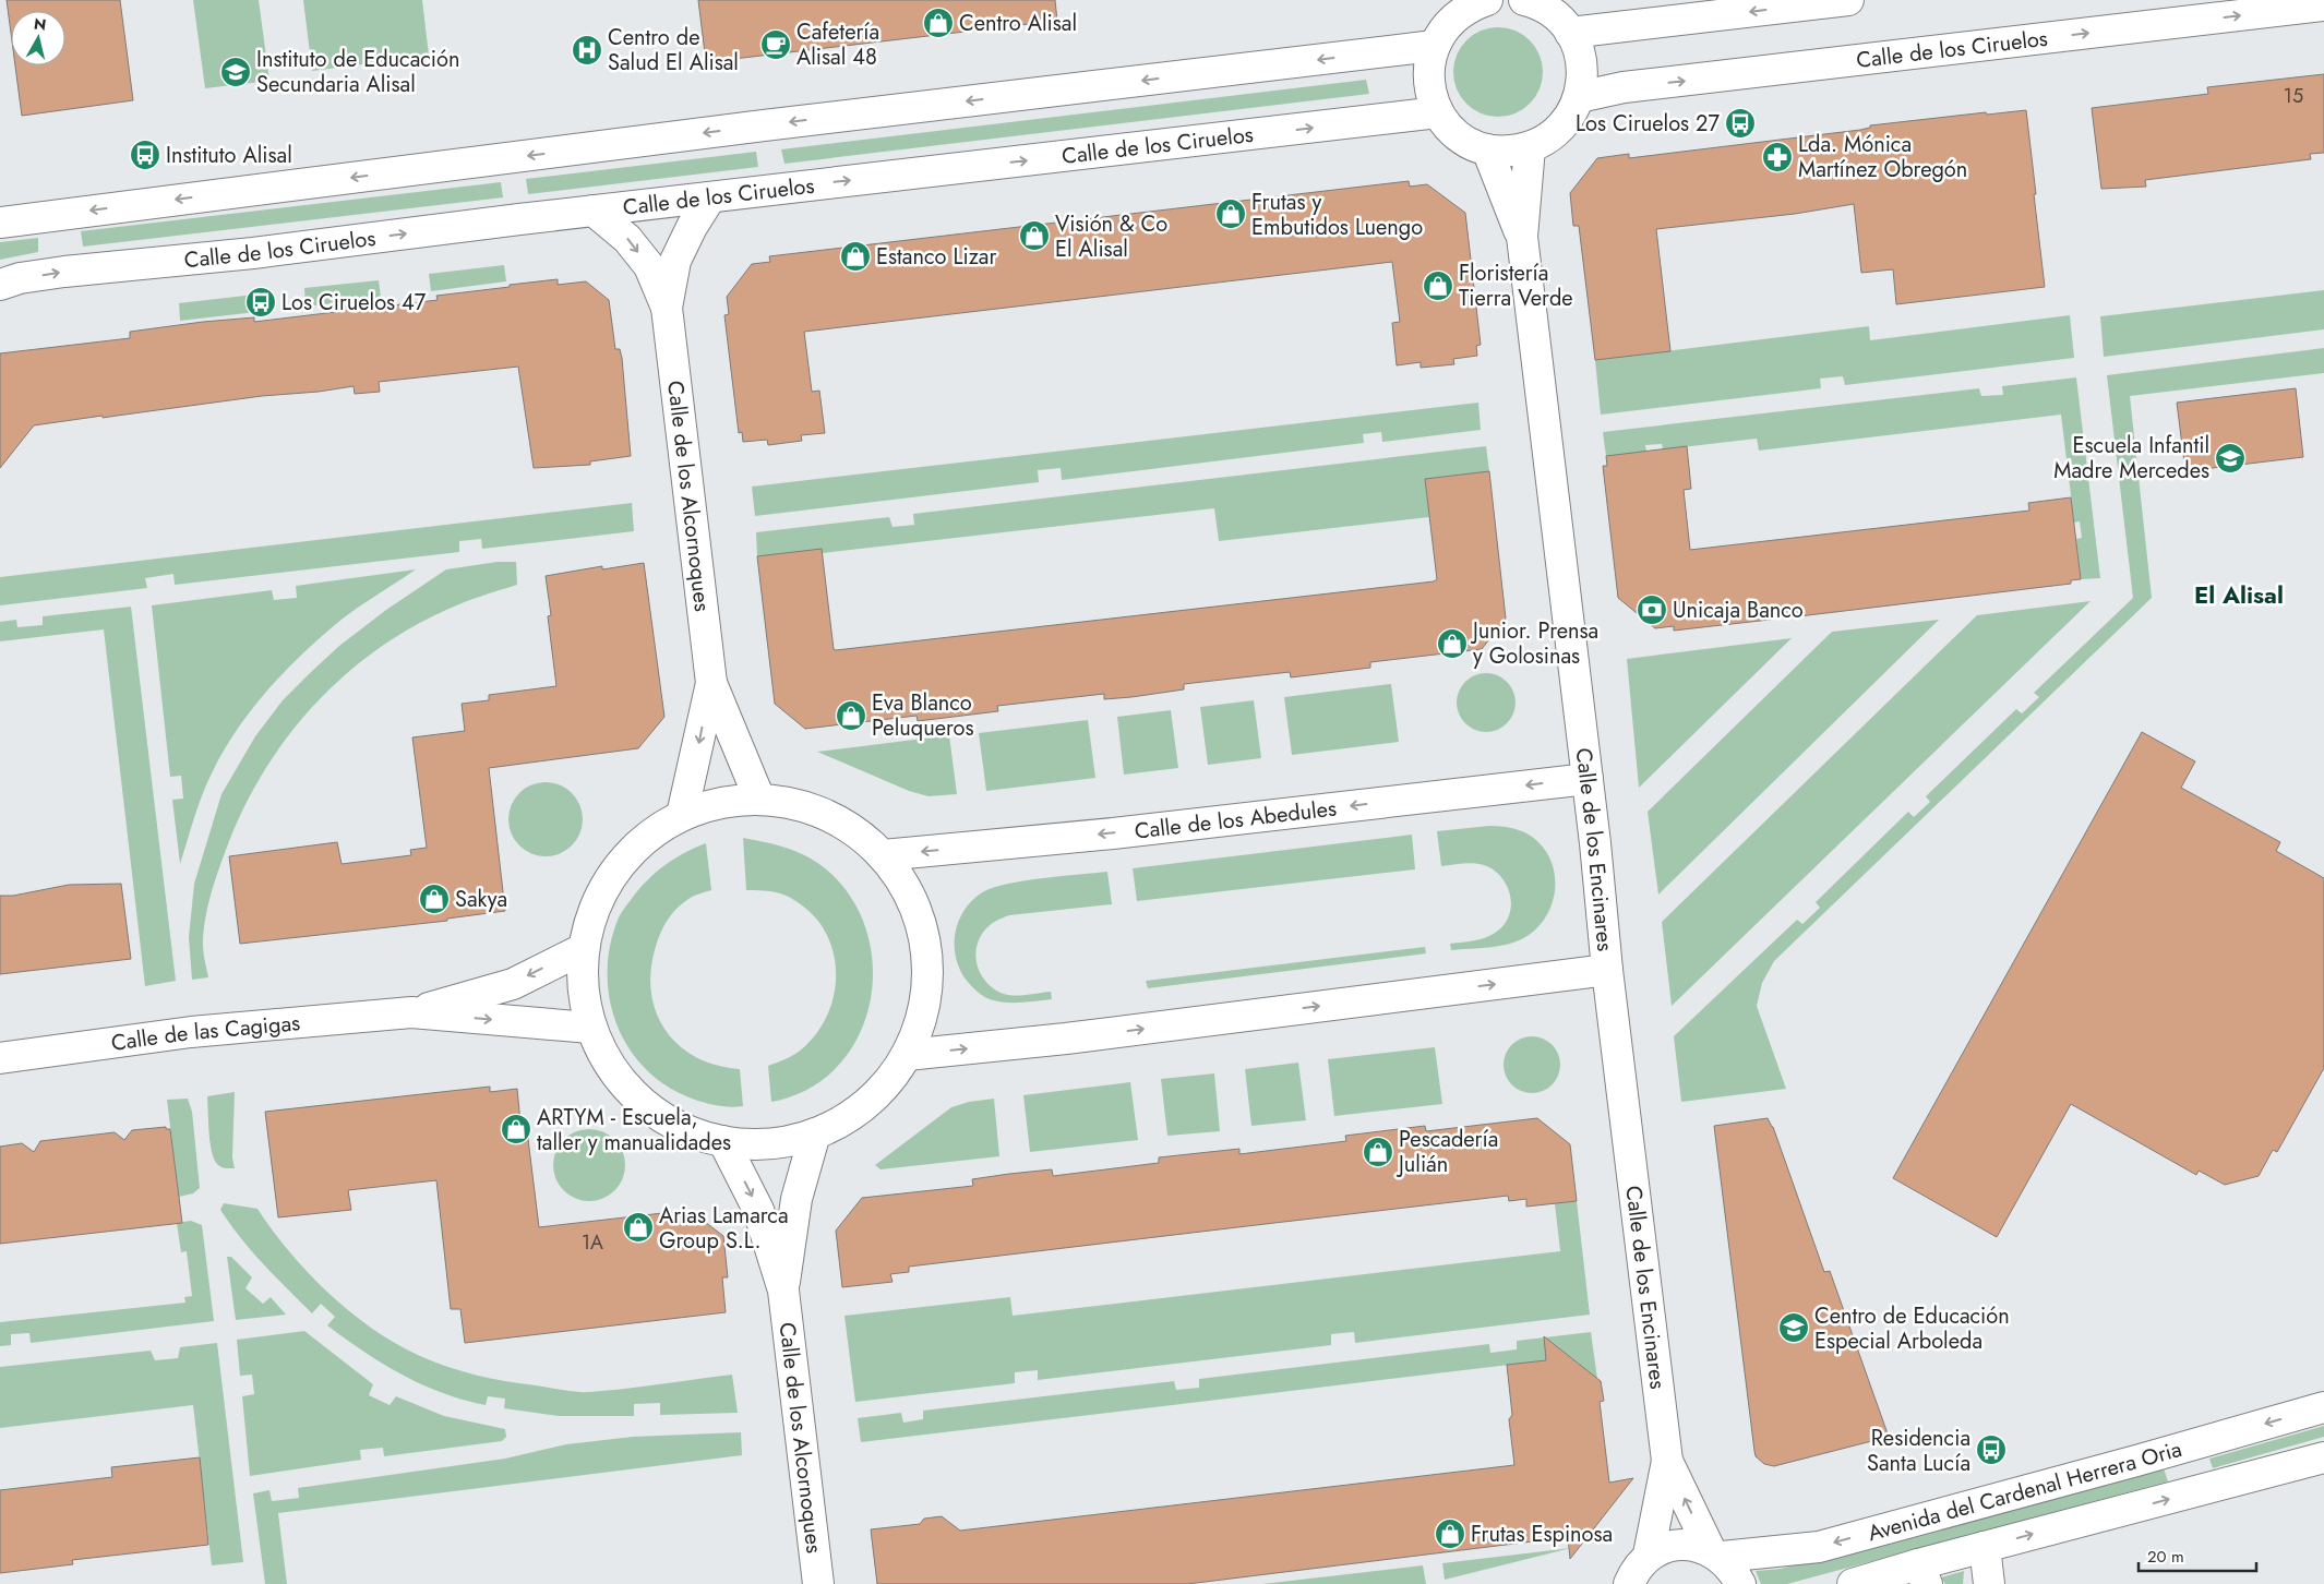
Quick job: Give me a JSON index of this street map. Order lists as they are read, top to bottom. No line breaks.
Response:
{"streets":{"street":["Calle de los Ciruelos","Calle de los Alcornoques","Calle de los Abedules","Calle de los Encinares","Calle de las Cagigas","Avenida del Cardenal Herrera Oria"]},"crossings":[["Calle de los Ciruelos","Calle de los Alcornoques"],["Calle de los Abedules","Calle de los Encinares"],["Calle de los Encinares","Avenida del Cardenal Herrera Oria"]],"districts":["El Alisal"],"places":{"shop":["Centro Alisal","Frutas y Embutidos Luengo","Visión & Co El Alisal","Estanco Lizar","Floristería Tierra Verde","Junior. Prensa y Golosinas","Eva Blanco Peluqueros","Sakya","ARTYM - Escuela, taller y manualidades","Pescadería Julián","Arias Lamarca Group S.L.","Frutas Espinosa"],"cafe":["Cafetería Alisal 48"],"hospital":["Centro de Salud El Alisal"],"school or university":["Instituto de Educación Secundaria Alisal","Escuela Infantil Madre Mercedes","Centro de Educación Especial Arboleda"],"bus stop":["Los Ciruelos 27","Instituto Alisal","Los Ciruelos 47","Residencia Santa Lucía"],"pharmacy":["Lda. Mónica Martínez Obregón"],"bank":["Unicaja Banco"]},"house_numbers":["15","1A"],"scale_bar":"20 m","north":"top"}
